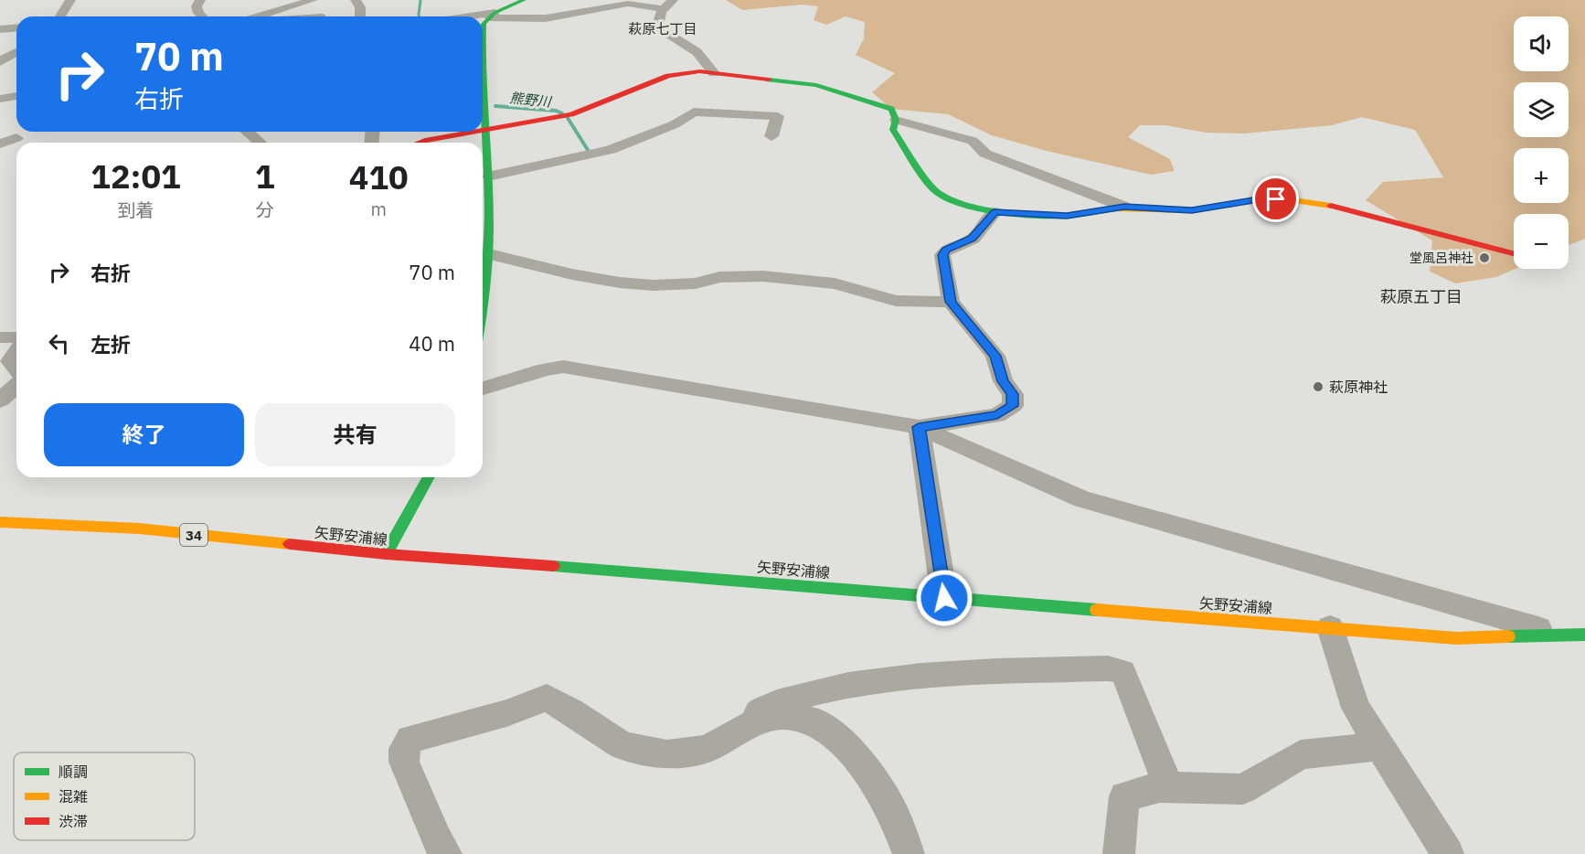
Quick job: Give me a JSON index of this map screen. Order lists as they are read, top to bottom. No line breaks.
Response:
{"streets":{"main road":["34","矢野安浦線"]},"districts":["萩原七丁目","萩原五丁目"],"water":["熊野川"],"places":["堂風呂神社","萩原神社"],"legend":["順調","混雑","渋滞"],"page":{"map_buttons":["+","−"],"turn":["70 m","右折"],"eta":["12:01","到着","1","分","410","m"],"list":[{"name":"右折","value":"70 m"},{"name":"左折","value":"40 m"}],"buttons":["終了","共有"]}}
